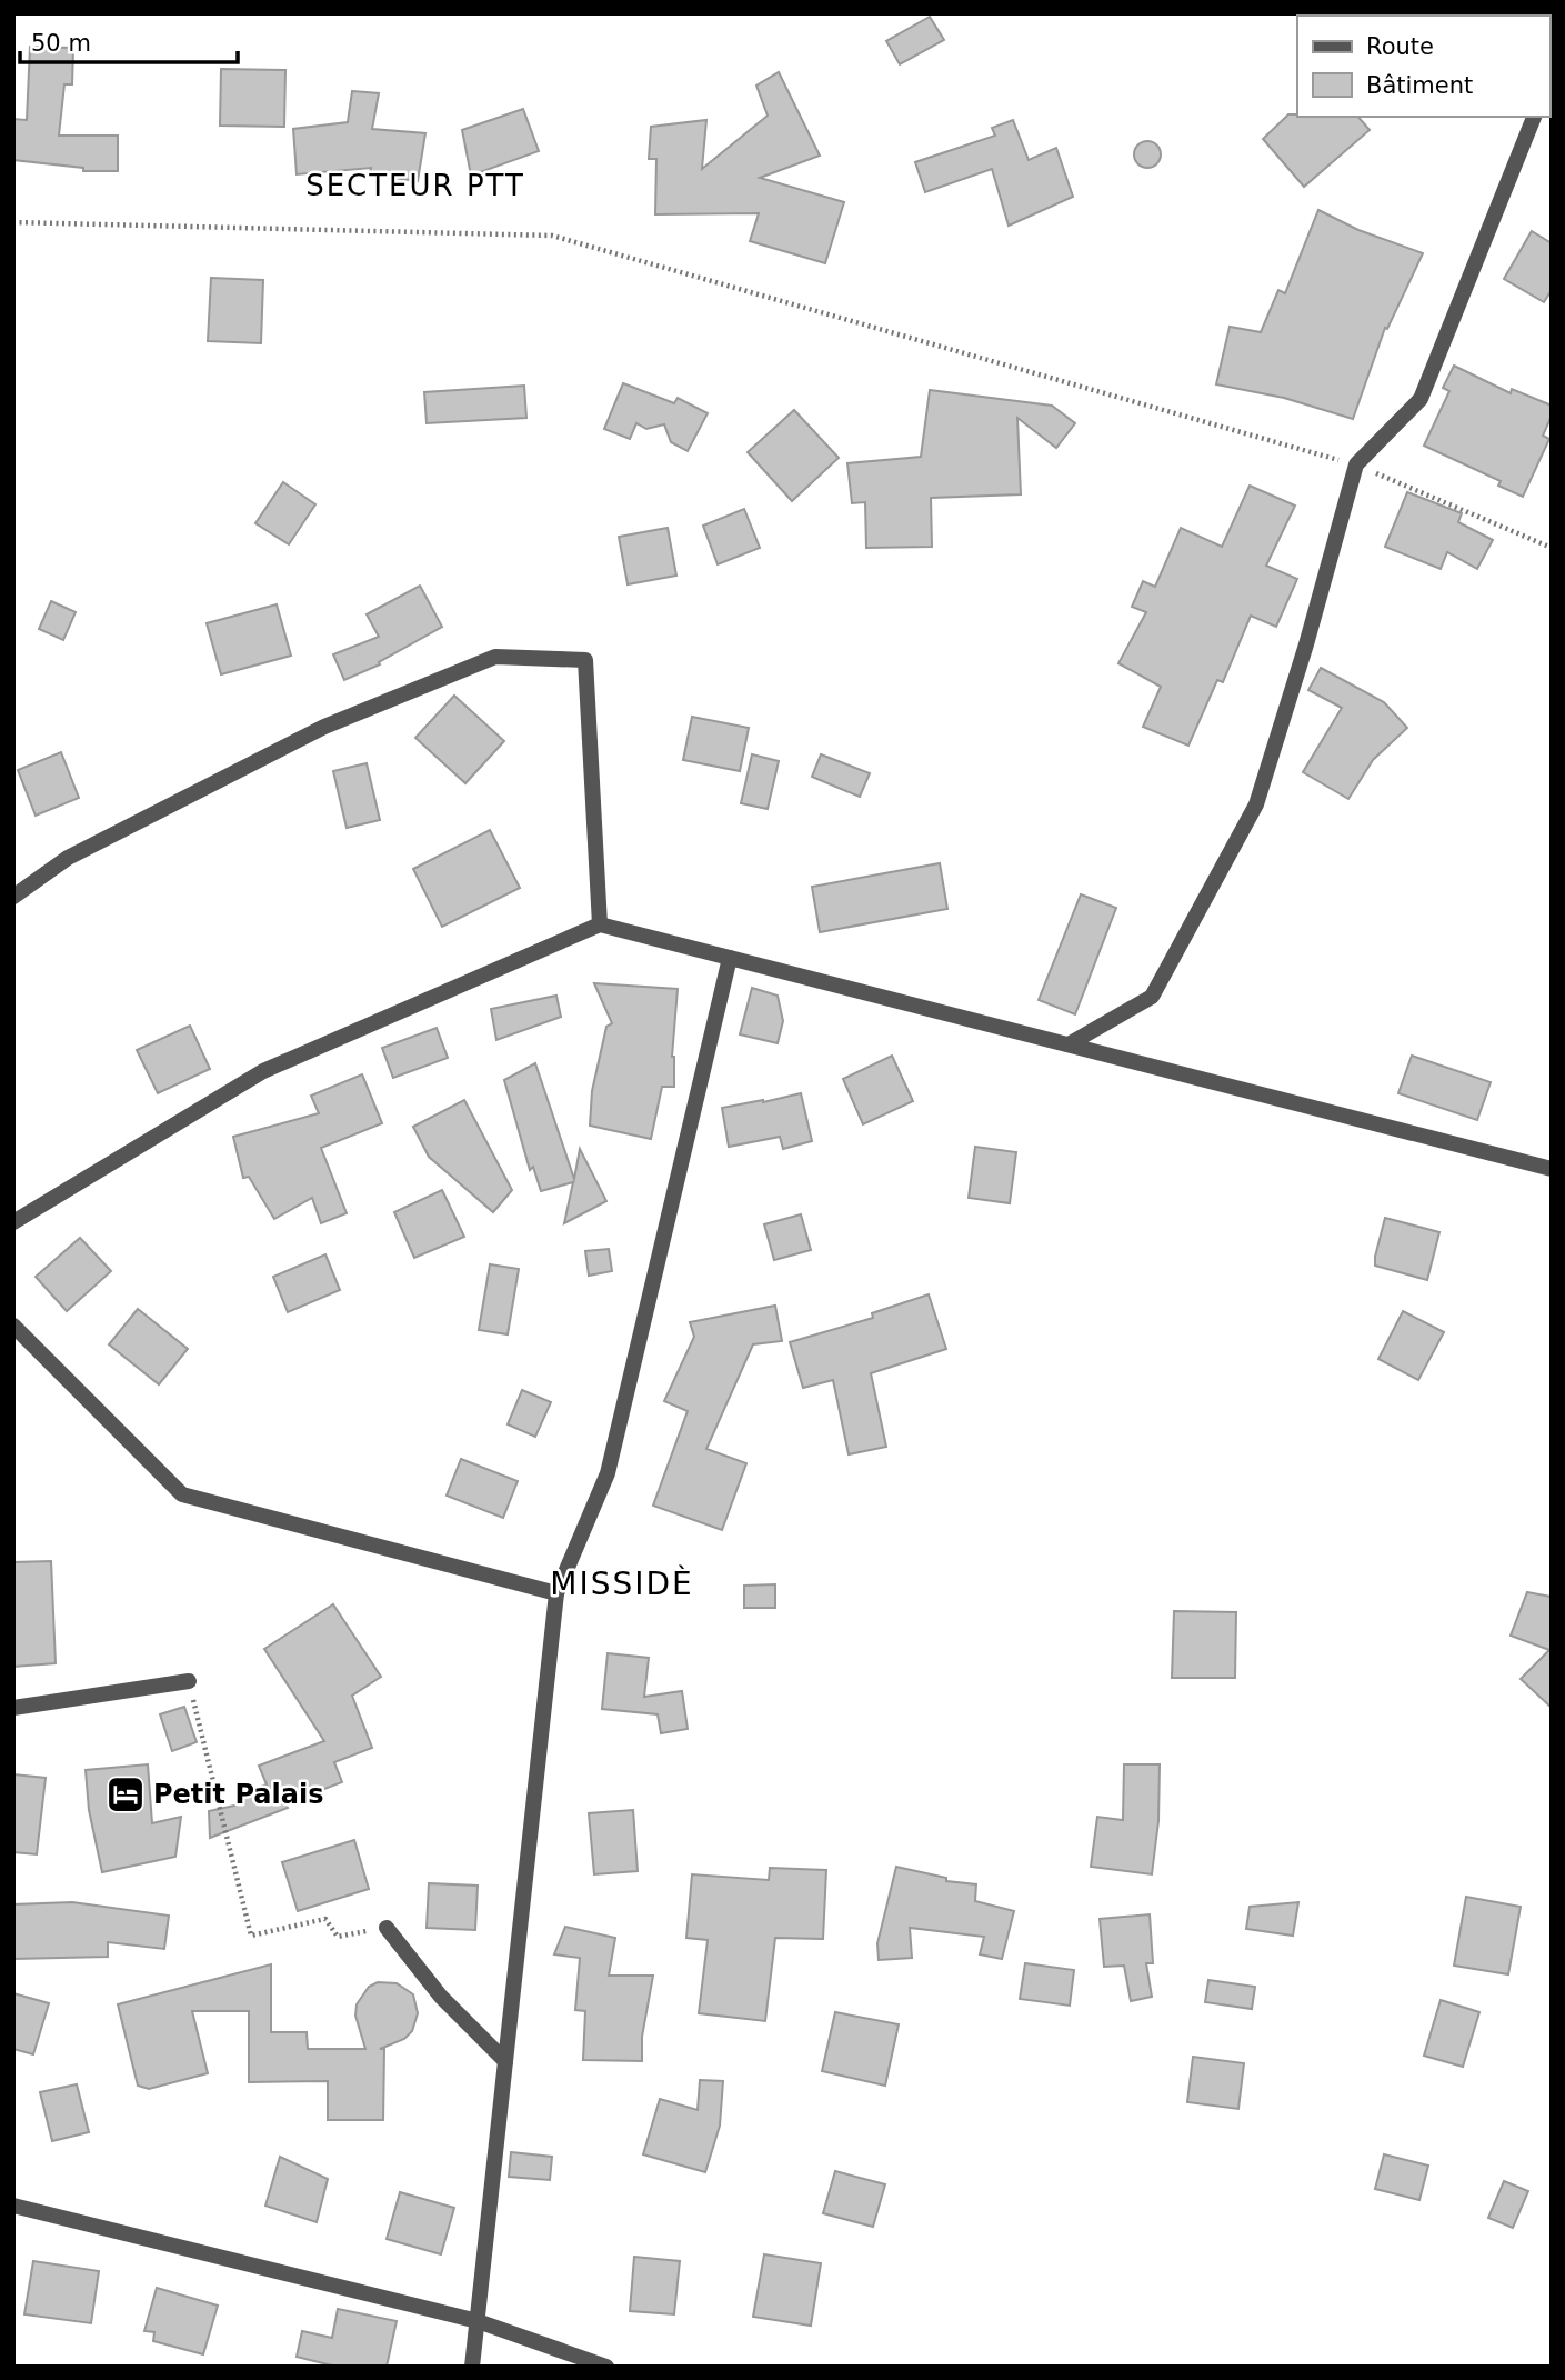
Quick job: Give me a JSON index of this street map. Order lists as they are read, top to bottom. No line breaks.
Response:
{"districts":["SECTEUR PTT","MISSIDÈ"],"places":{"hotel":["Petit Palais"]},"legend":["Route","Bâtiment"],"scale_bar":"50 m"}
